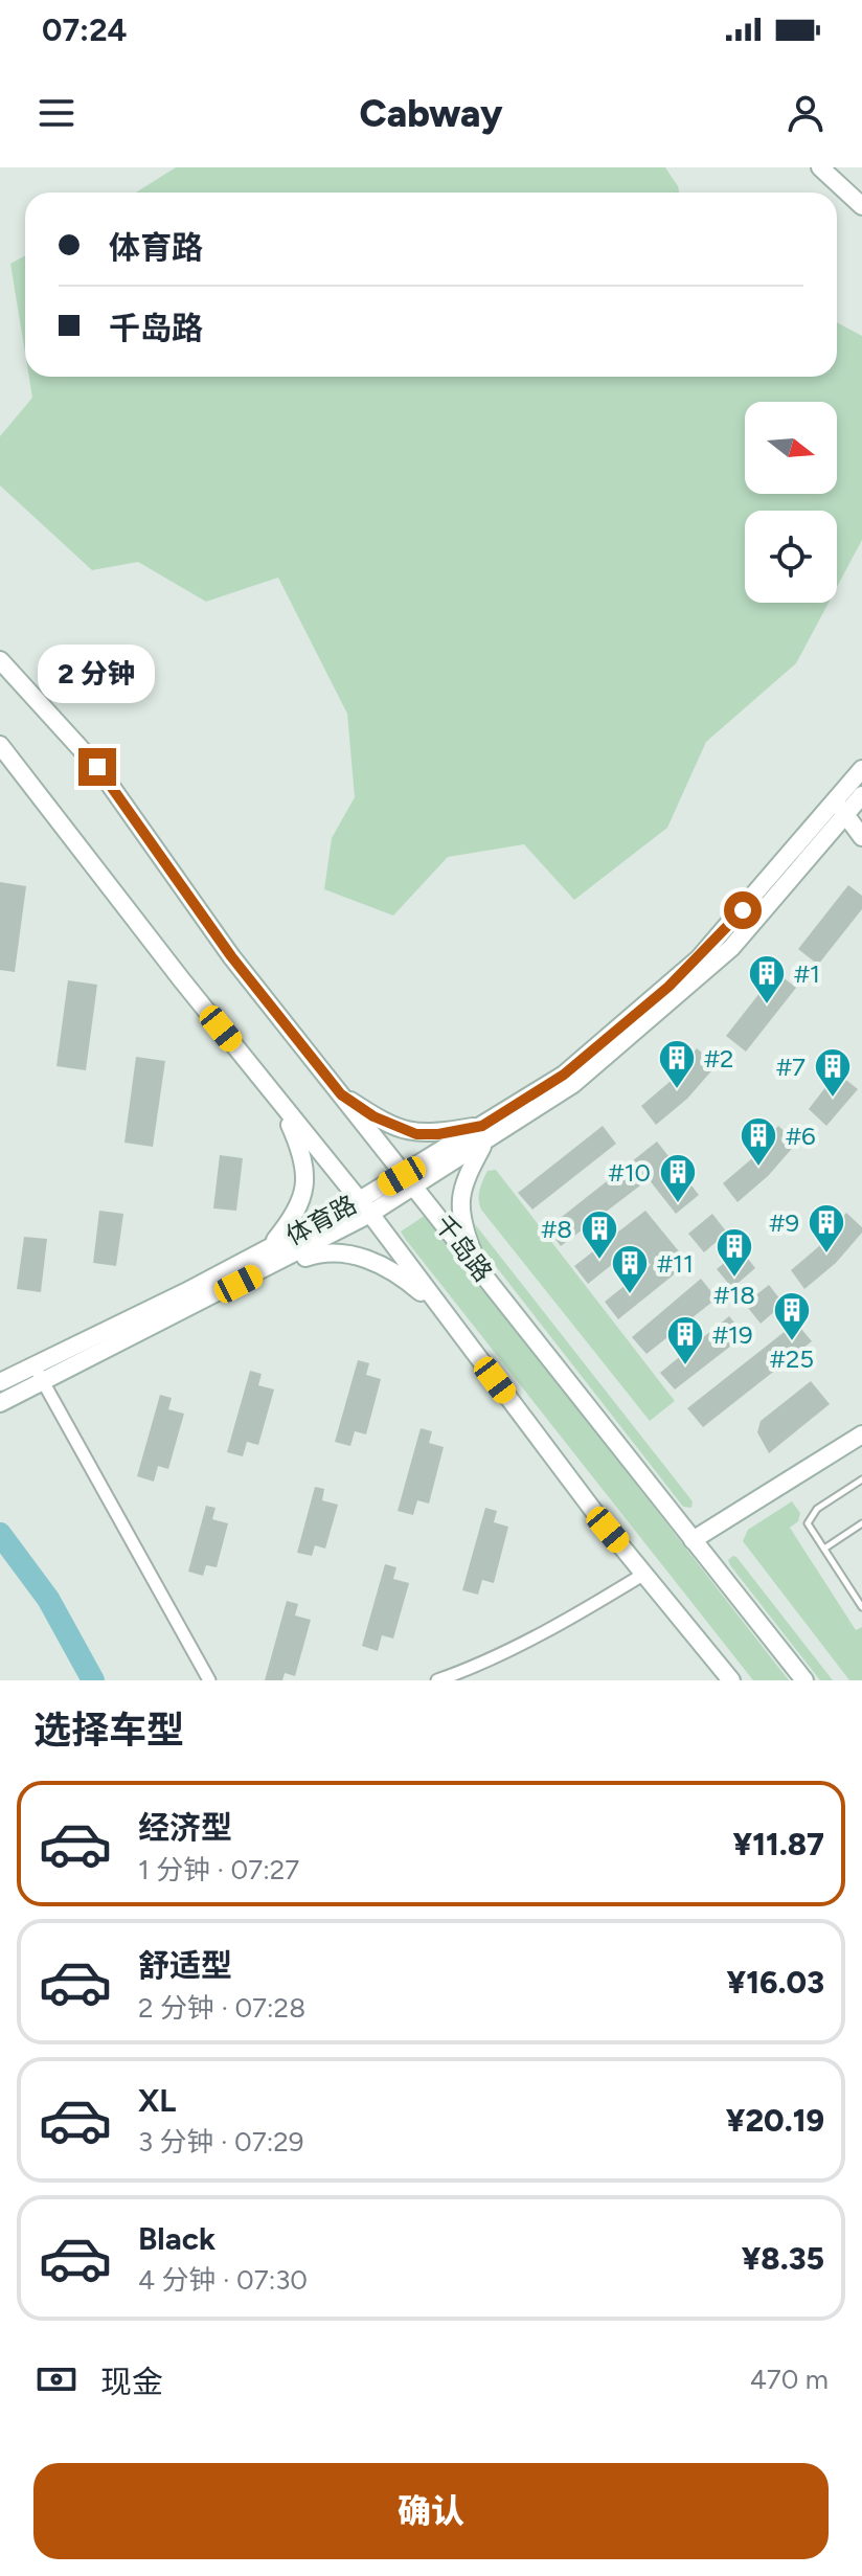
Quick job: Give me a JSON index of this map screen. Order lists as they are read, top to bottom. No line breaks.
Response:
{"streets":{"street":["体育路","千岛路"]},"crossings":[["体育路","千岛路"]],"places":{"building":["#1","#2","#7","#6","#10","#9","#8","#18","#11","#25","#19"]},"north":"right","page":{"status":"07:24","header":"Cabway","banner":["体育路","千岛路"],"bubble":"2 分钟","heading":"选择车型","list":[{"name":"经济型","note":"1 分钟 · 07:27","value":"¥11.87"},{"name":"舒适型","note":"2 分钟 · 07:28","value":"¥16.03"},{"name":"XL","note":"3 分钟 · 07:29","value":"¥20.19"},{"name":"Black","note":"4 分钟 · 07:30","value":"¥8.35"}],"pay":["现金","470 m"],"buttons":"确认"}}
